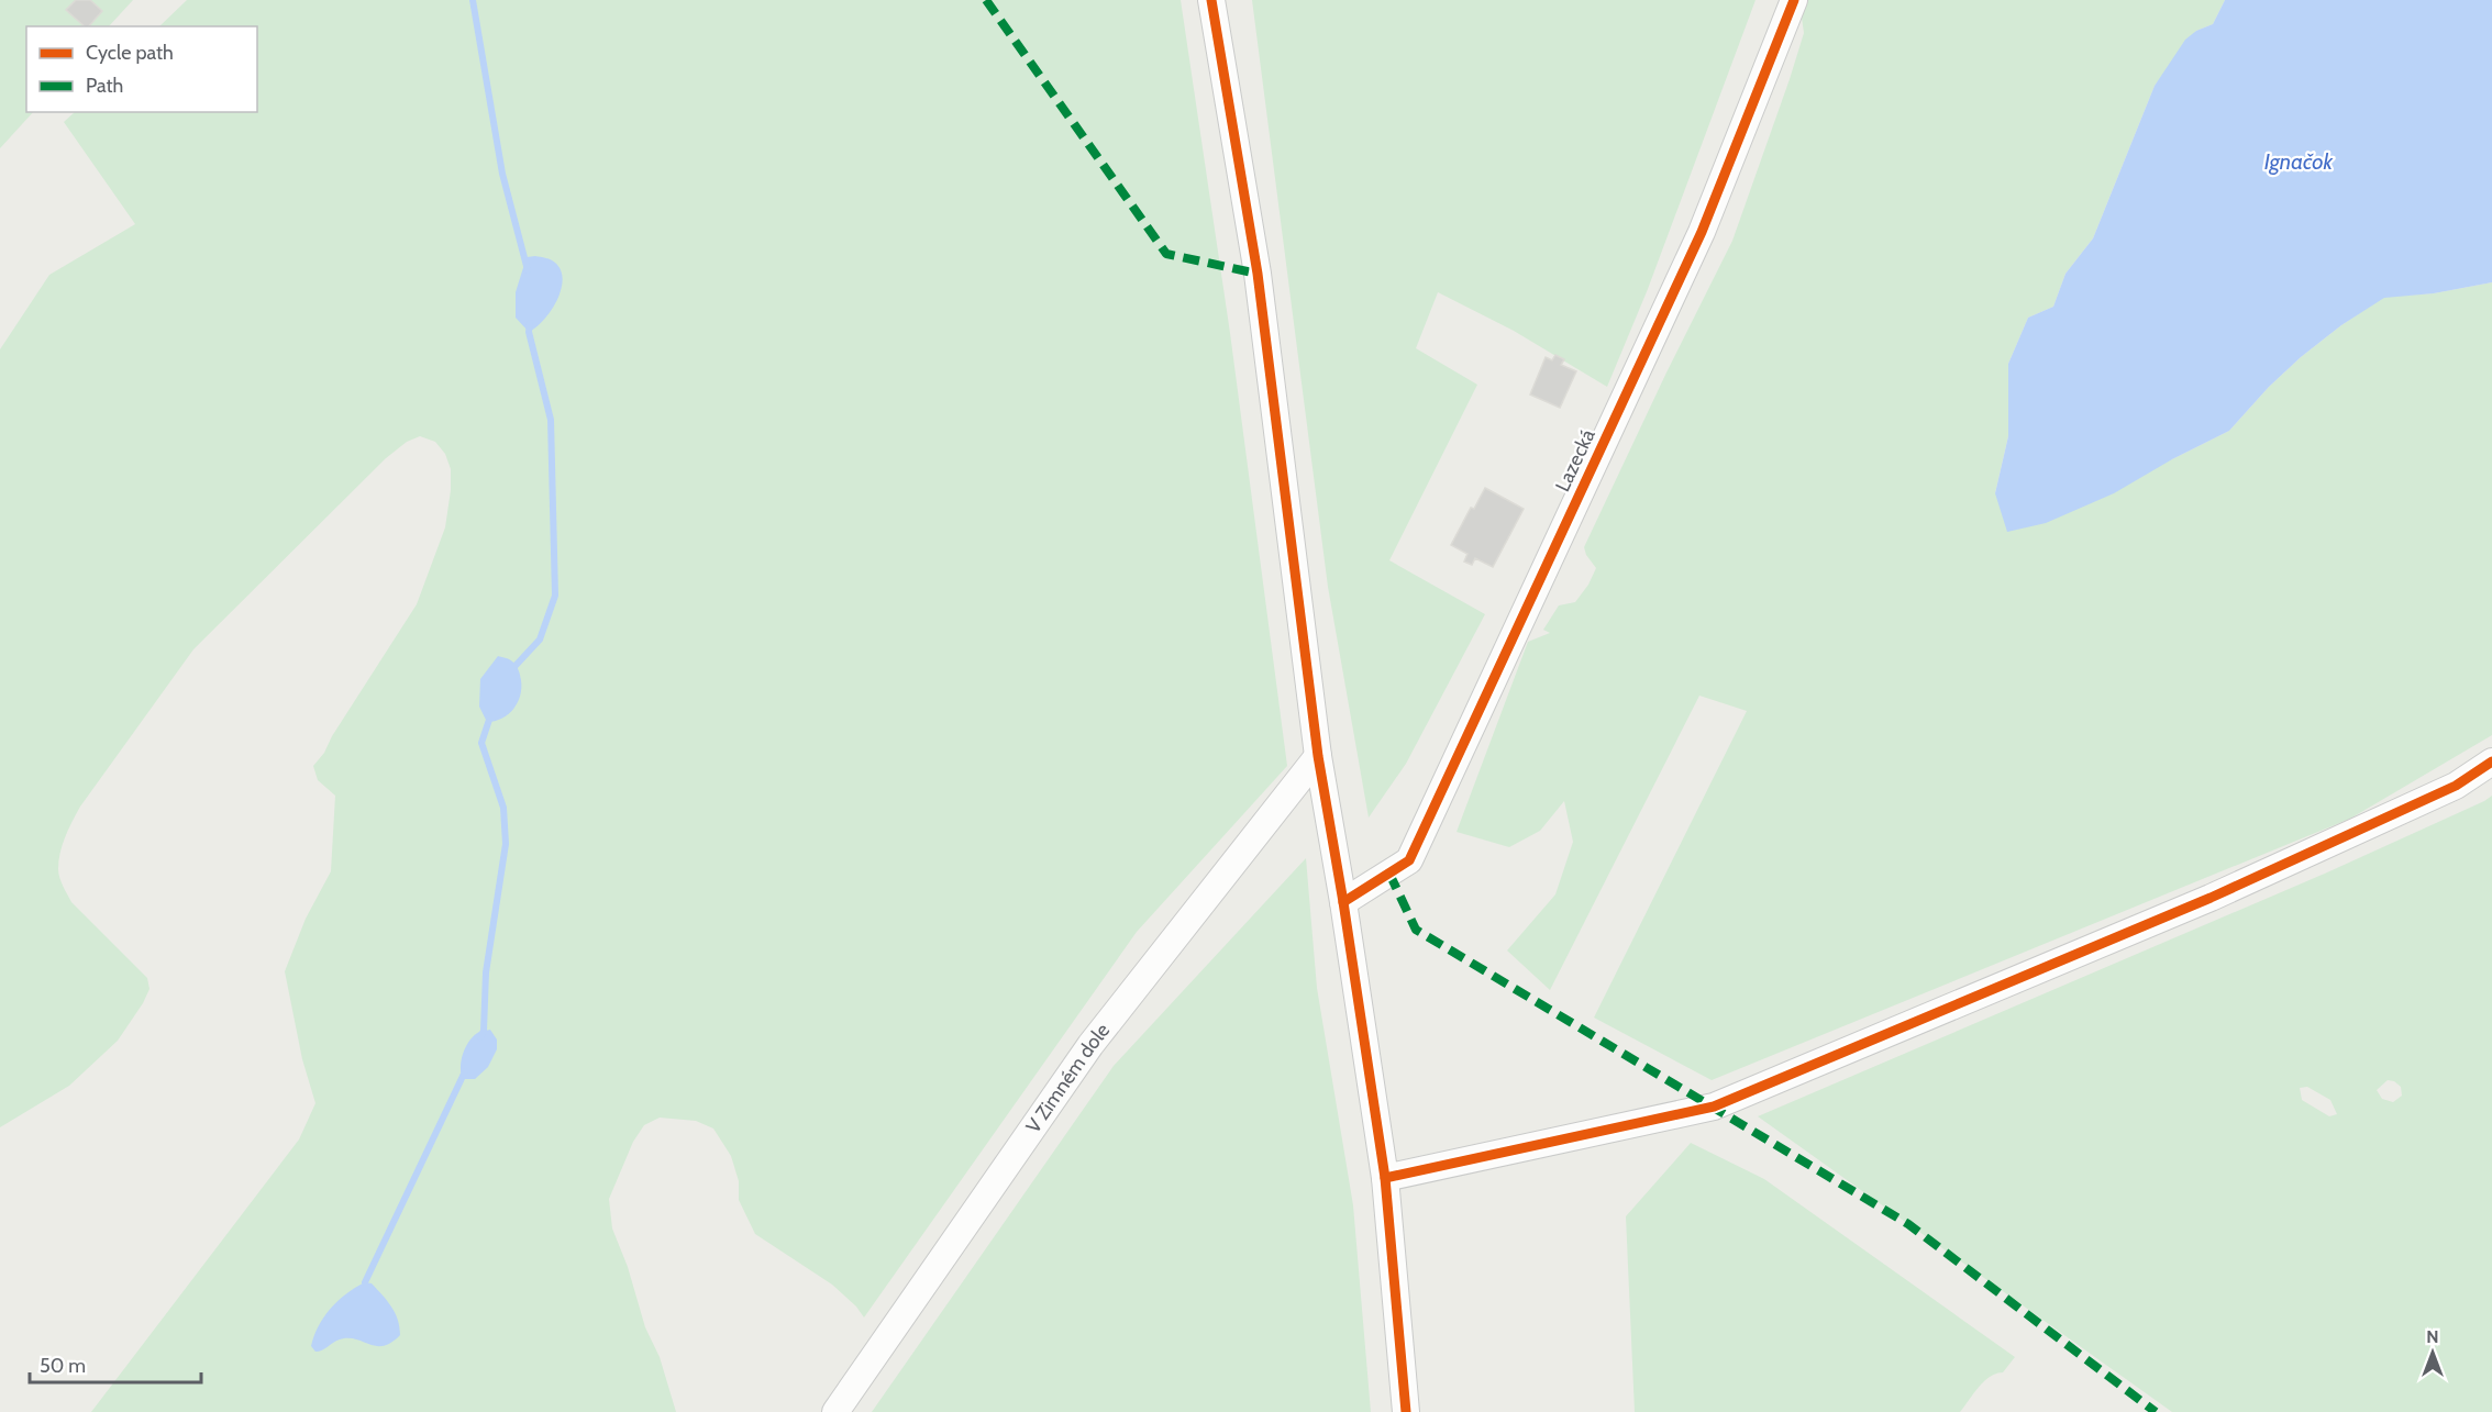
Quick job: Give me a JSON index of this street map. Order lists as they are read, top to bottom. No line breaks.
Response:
{"streets":{"street":["Lazecká","V Zimném dole"]},"water":["Ignačok"],"legend":["Cycle path","Path"],"scale_bar":"50 m","north":"top"}
